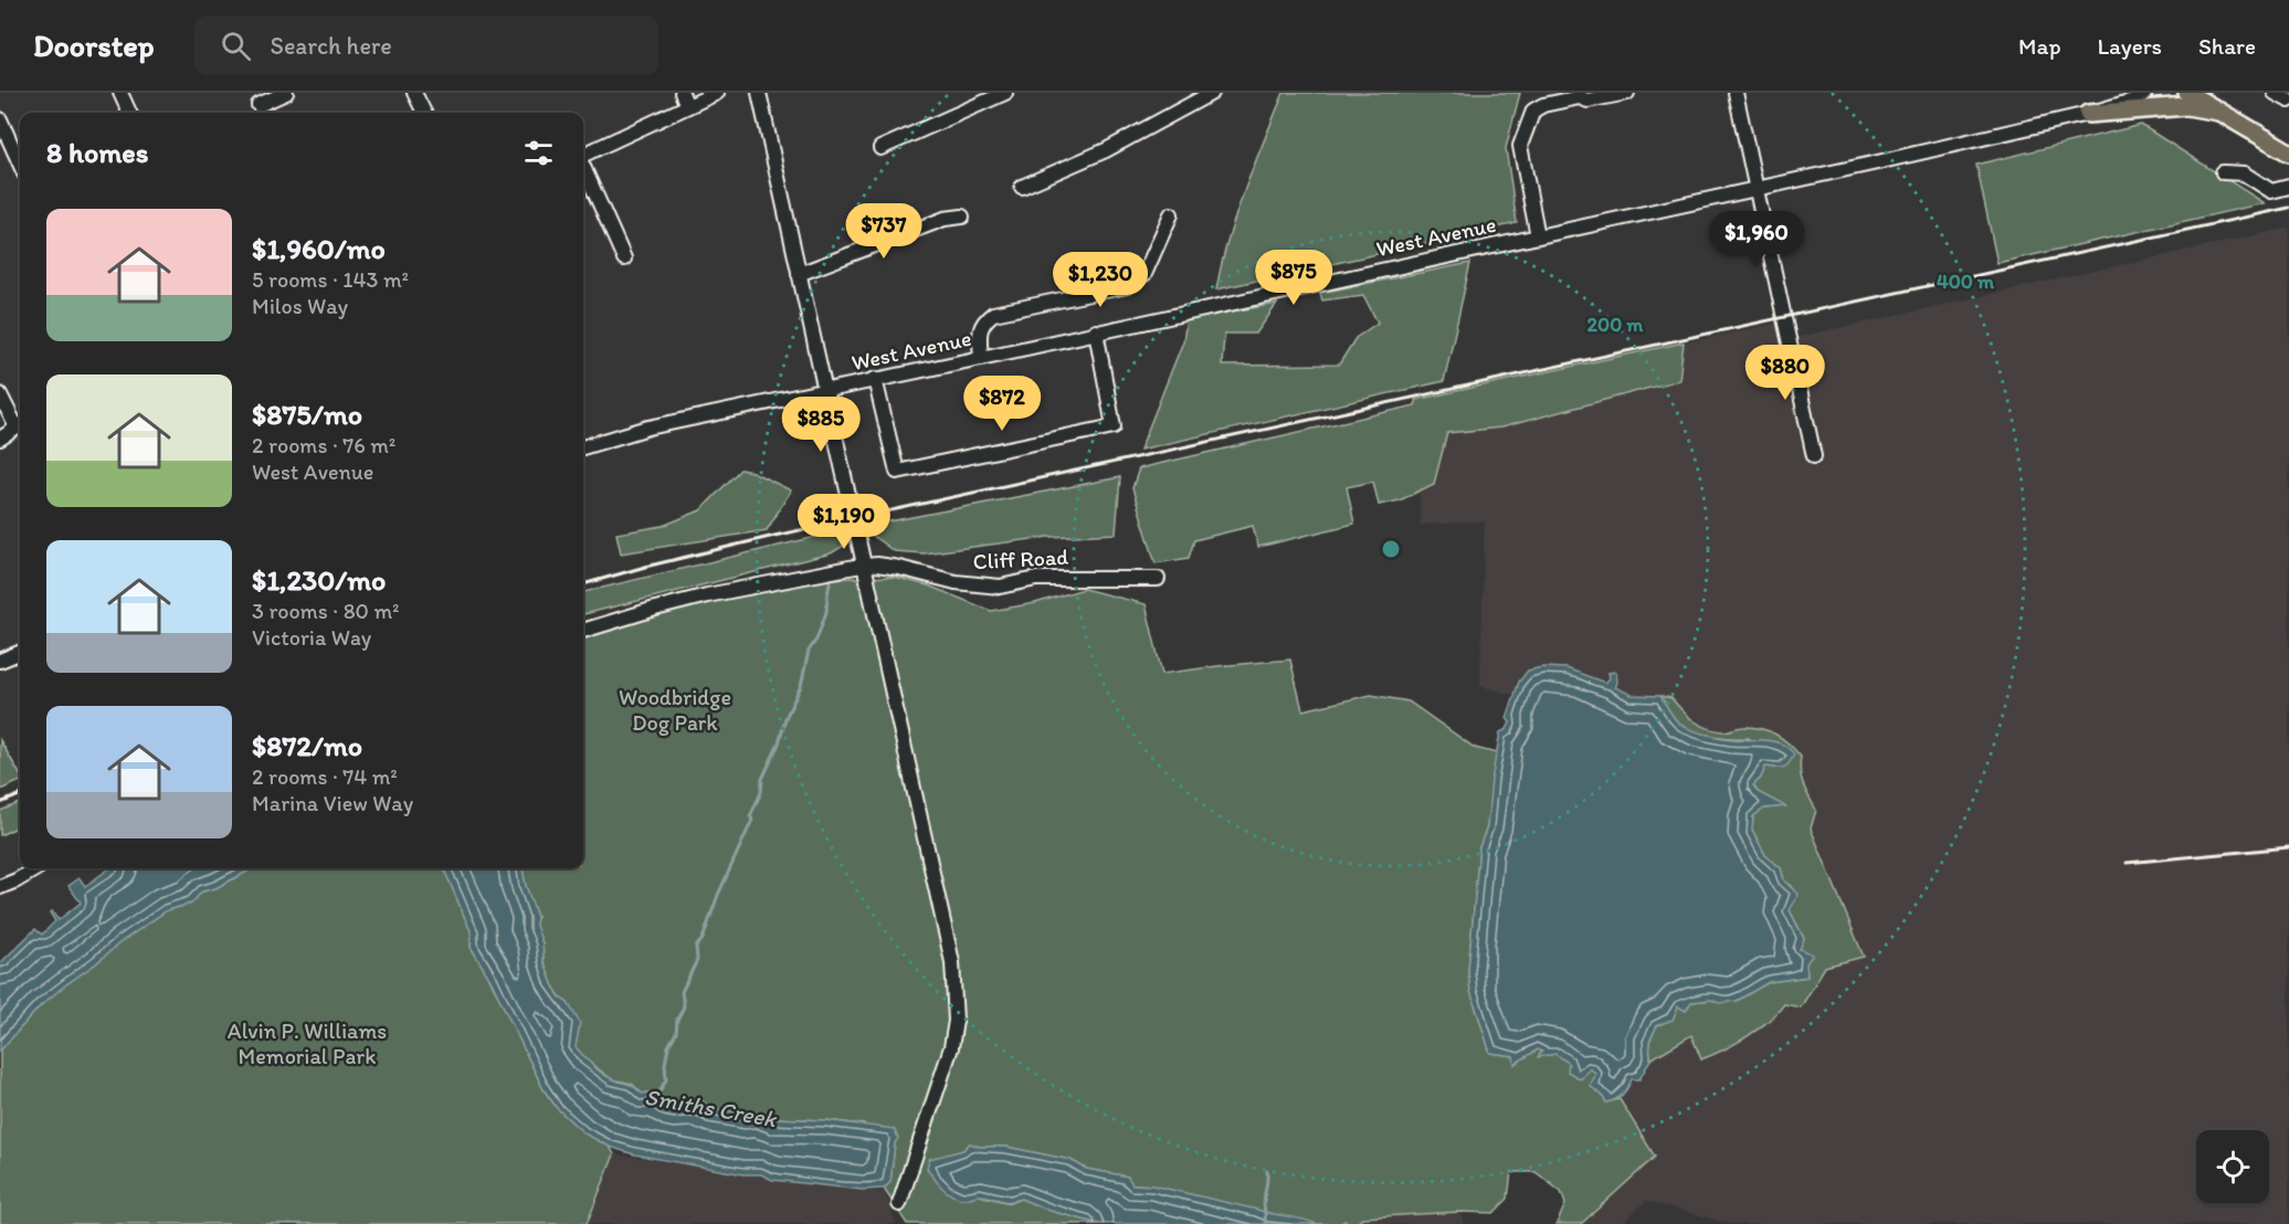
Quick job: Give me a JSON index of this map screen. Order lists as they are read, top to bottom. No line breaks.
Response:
{"streets":{"street":["West Avenue","Cliff Road"]},"water":["Smiths Creek"],"parks":["Woodbridge Dog Park","Alvin P. Williams Memorial Park"],"page":{"header":"Doorstep","search":"Search here","nav":["Map","Layers","Share"],"heading":"8 homes","list":[{"name":"$1,960/mo","note":"5 rooms · 143 m² · Milos Way"},{"name":"$875/mo","note":"2 rooms · 76 m² · West Avenue"},{"name":"$1,230/mo","note":"3 rooms · 80 m² · Victoria Way"},{"name":"$872/mo","note":"2 rooms · 74 m² · Marina View Way"}],"price":["$737","$1,960","$875","$1,230","$880","$872","$885","$1,190"]},"rings":["400 m","200 m"]}
